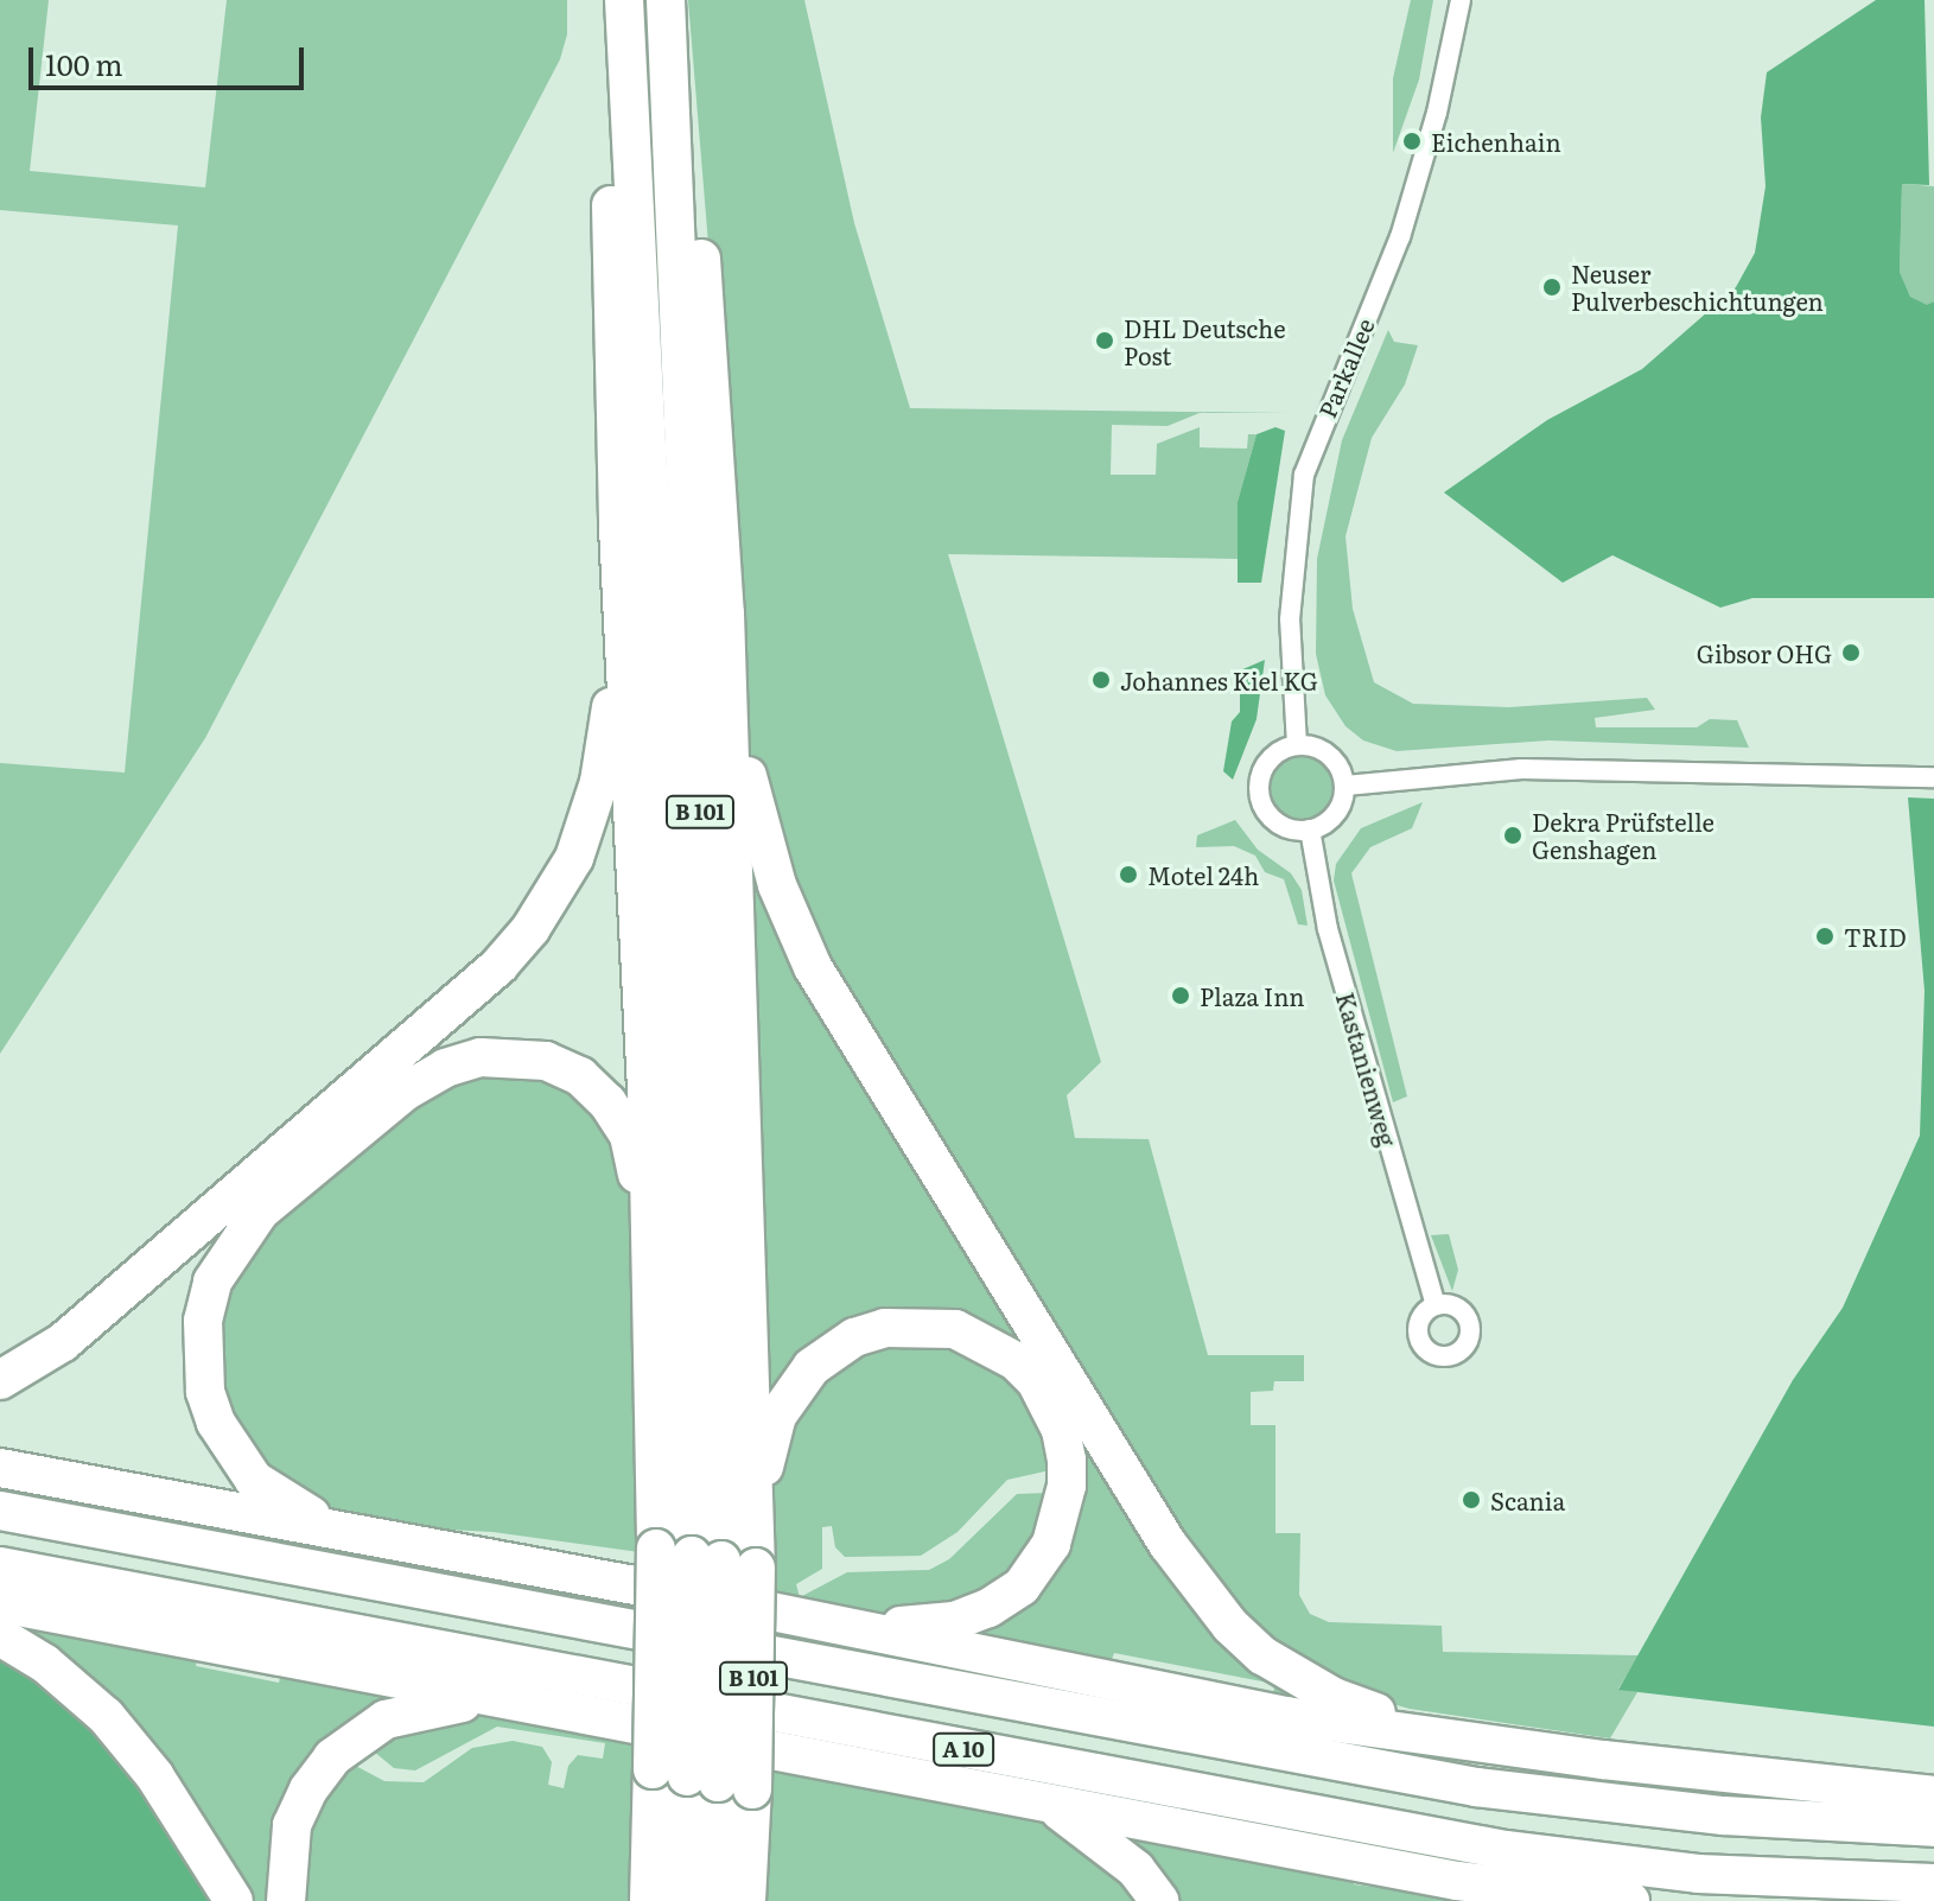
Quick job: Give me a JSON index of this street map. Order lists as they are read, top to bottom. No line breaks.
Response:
{"streets":{"highway":["B 101","A 10"],"street":["Parkallee","Kastanienweg"]},"crossings":[["Parkallee","Kastanienweg"]],"places":["Eichenhain","Neuser Pulverbeschichtungen","DHL Deutsche Post","Gibsor OHG","Johannes Kiel KG","Dekra Prüfstelle Genshagen","Motel 24h","TRID","Plaza Inn","Scania"],"scale_bar":"100 m"}
